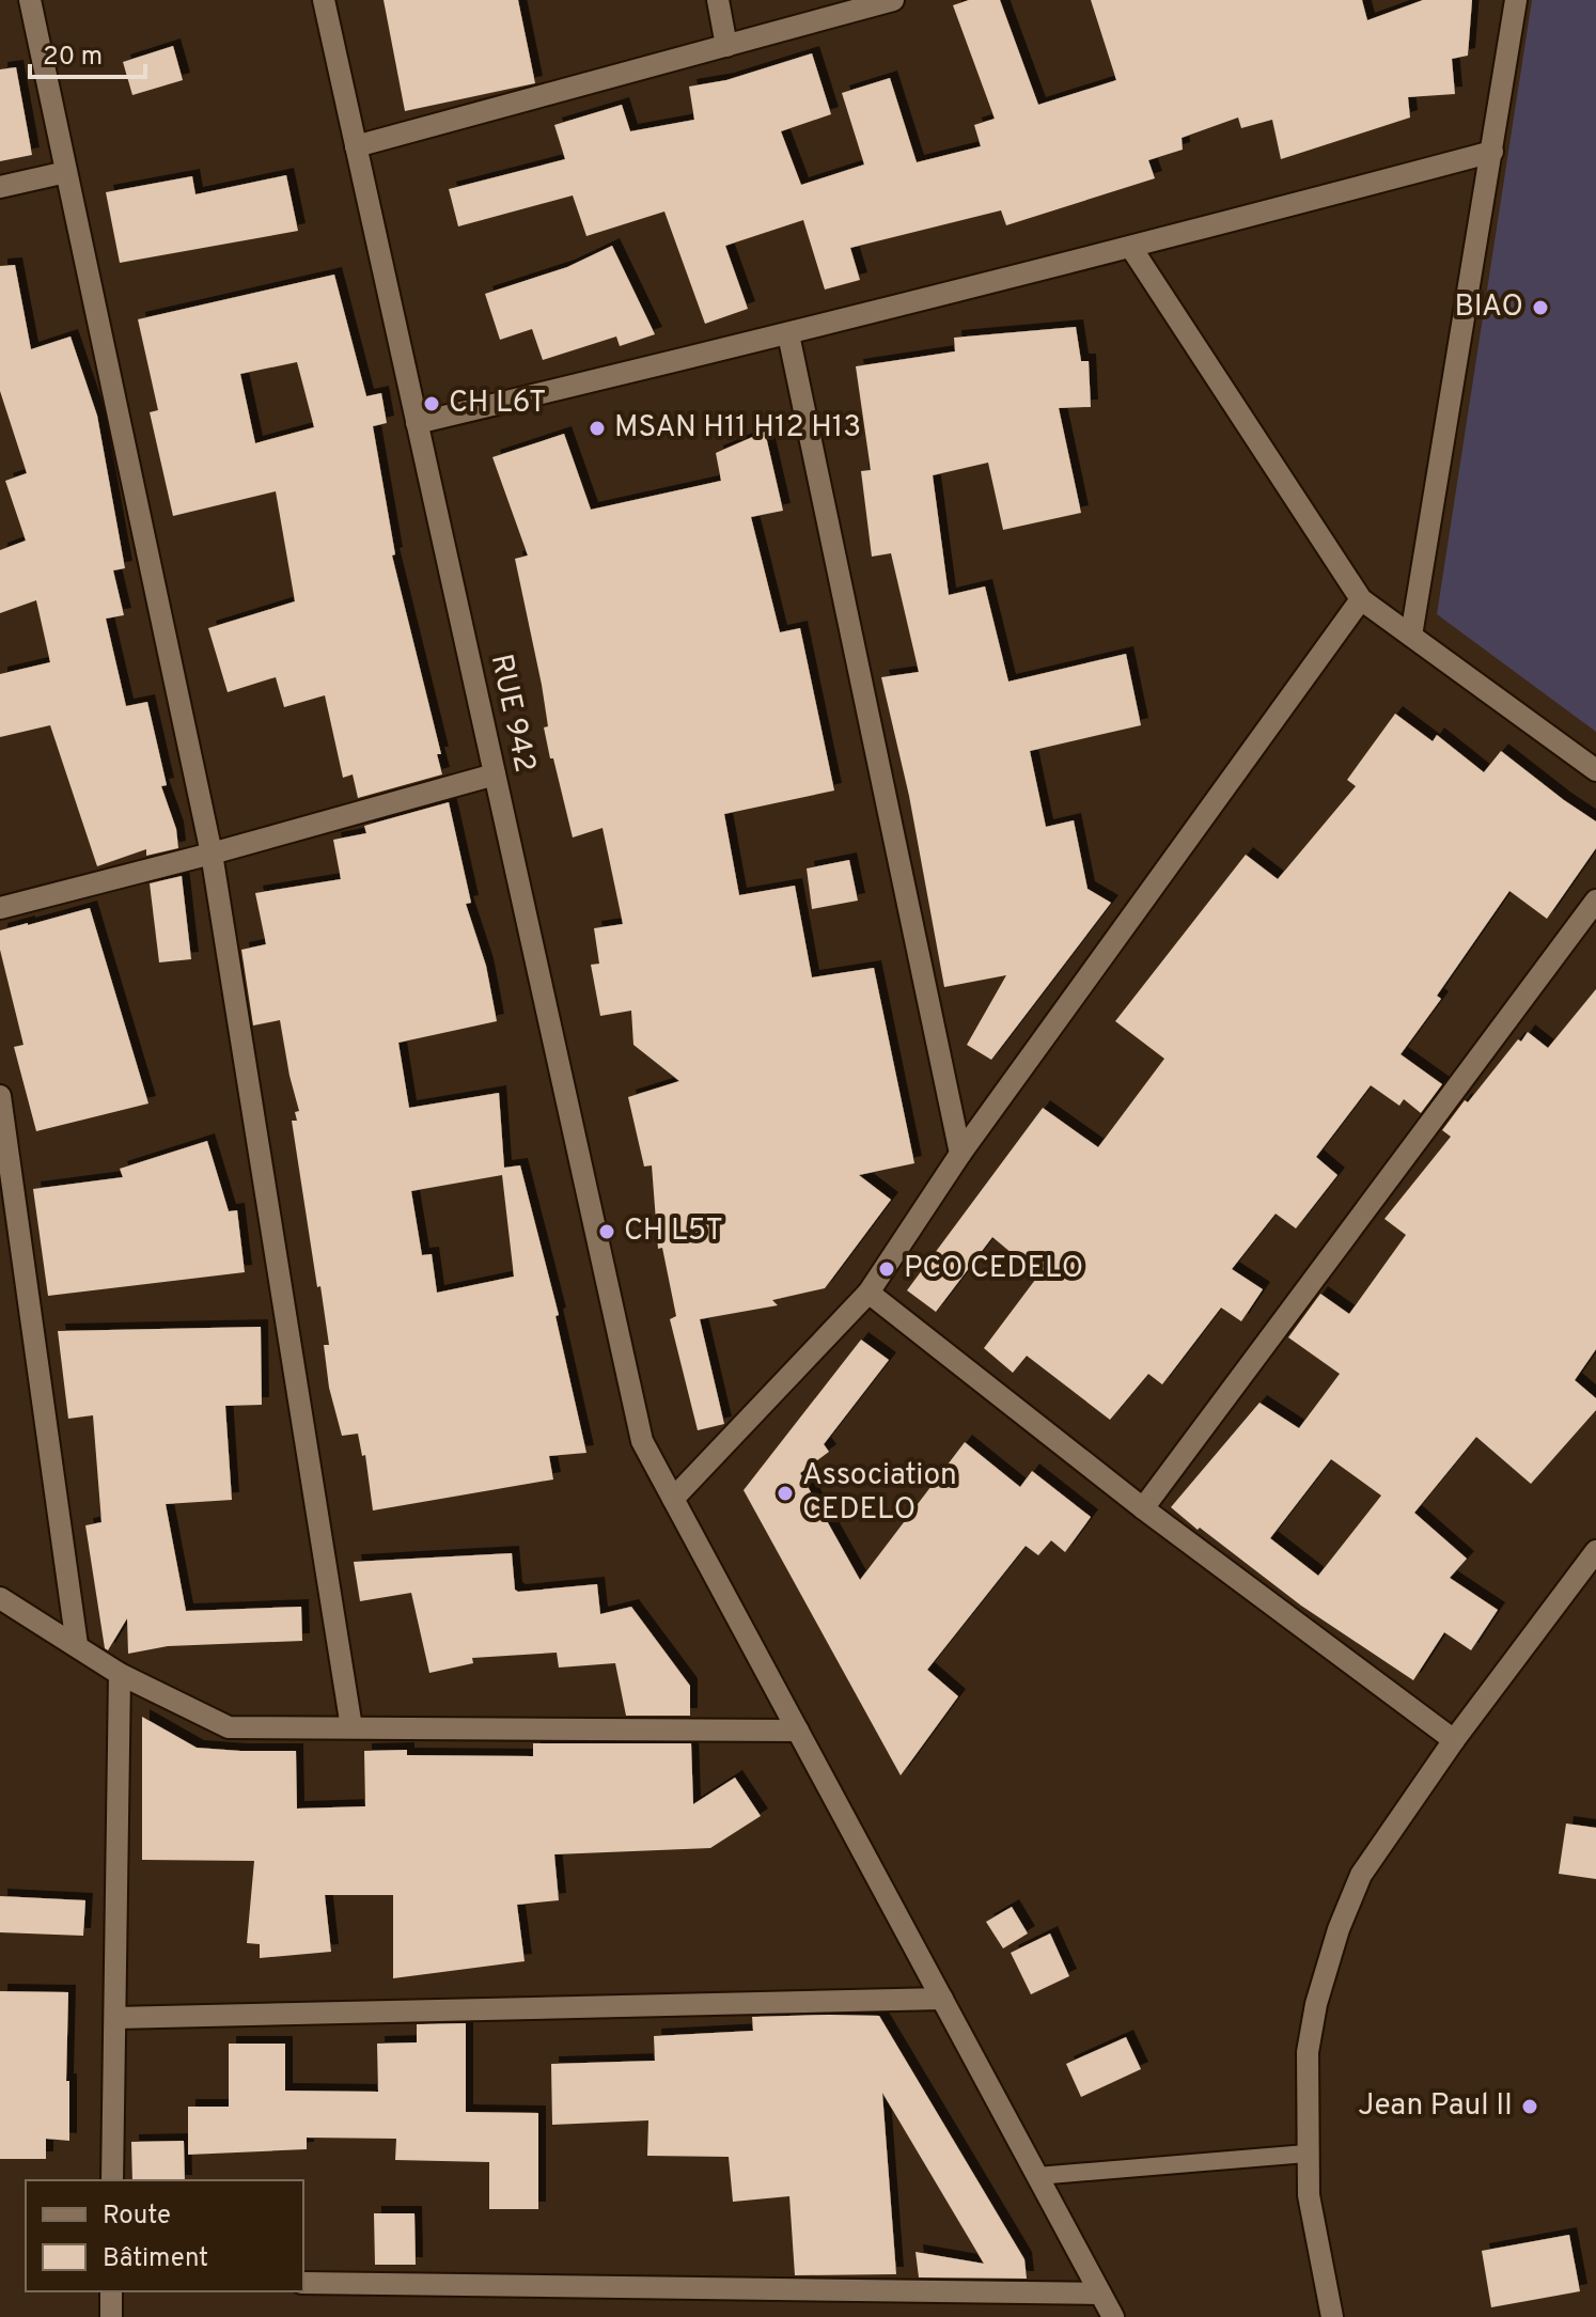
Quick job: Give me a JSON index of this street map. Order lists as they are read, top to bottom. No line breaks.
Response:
{"streets":{"street":["RUE 942"]},"places":["BIAO","CH L6T","MSAN H11 H12 H13","CH L5T","PCO CEDELO","Association CEDELO","Jean Paul II"],"legend":["Route","Bâtiment"],"scale_bar":"20 m"}
